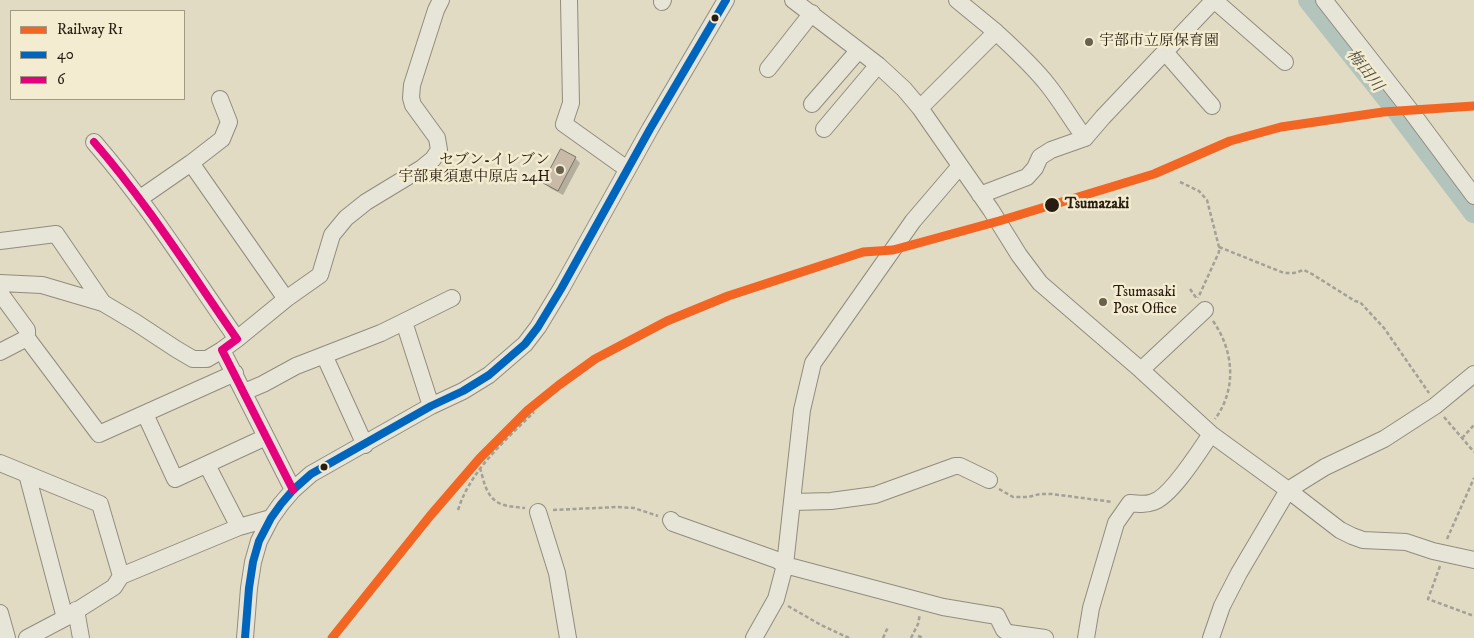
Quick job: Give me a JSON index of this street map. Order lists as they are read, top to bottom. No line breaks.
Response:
{"water":["梅田川"],"places":["宇部市立原保育園","セブン-イレブン 宇部東須恵中原店 24H","Tsumazaki","Tsumasaki Post Office"],"lines":["transit line 40","rail line R1","transit line 6"],"legend":["Railway R1","40","6"]}
